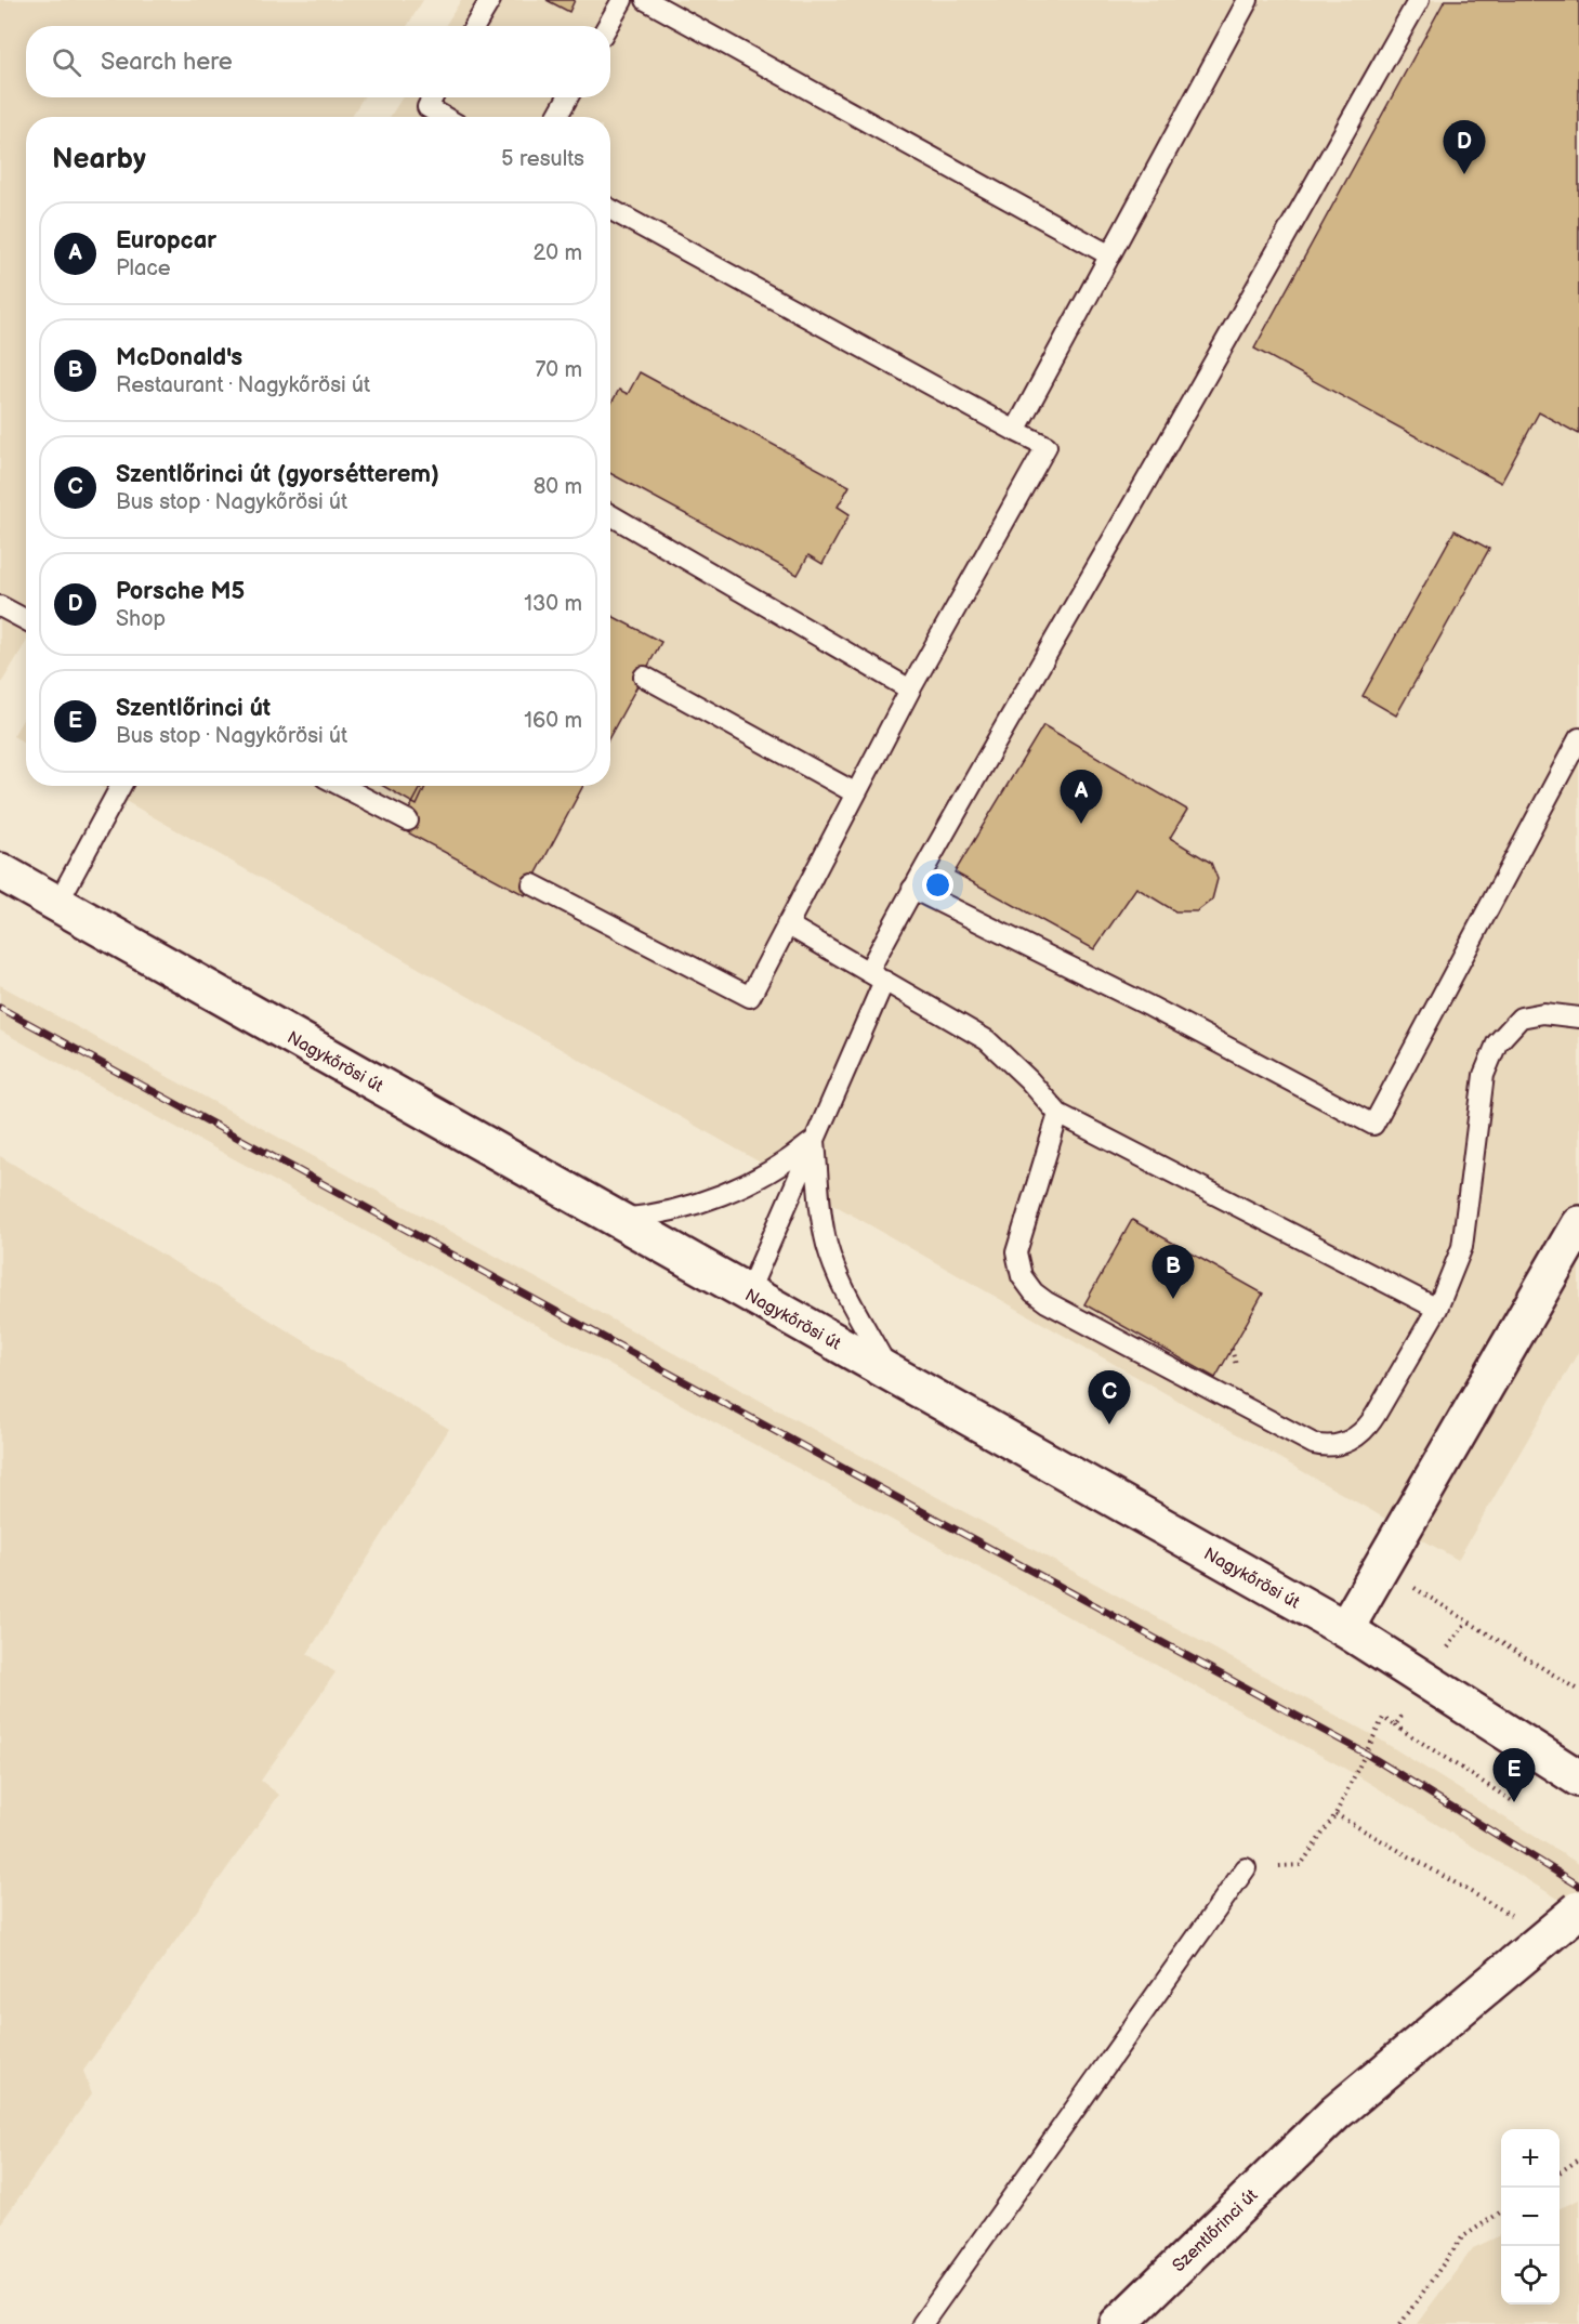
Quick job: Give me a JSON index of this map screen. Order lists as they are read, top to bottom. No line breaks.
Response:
{"streets":{"main road":["Nagykőrösi út","Szentlőrinci út"]},"page":{"search":"Search here","heading":["Nearby","5 results"],"pins":["D","A","B","C","E"],"list":[{"mark":"A","name":"Europcar","note":"Place","value":"20 m"},{"mark":"B","name":"McDonald's","note":"Restaurant · Nagykőrösi út","value":"70 m"},{"mark":"C","name":"Szentlőrinci út (gyorsétterem)","note":"Bus stop · Nagykőrösi út","value":"80 m"},{"mark":"D","name":"Porsche M5","note":"Shop","value":"130 m"},{"mark":"E","name":"Szentlőrinci út","note":"Bus stop · Nagykőrösi út","value":"160 m"}],"map_buttons":["+","−"]}}
